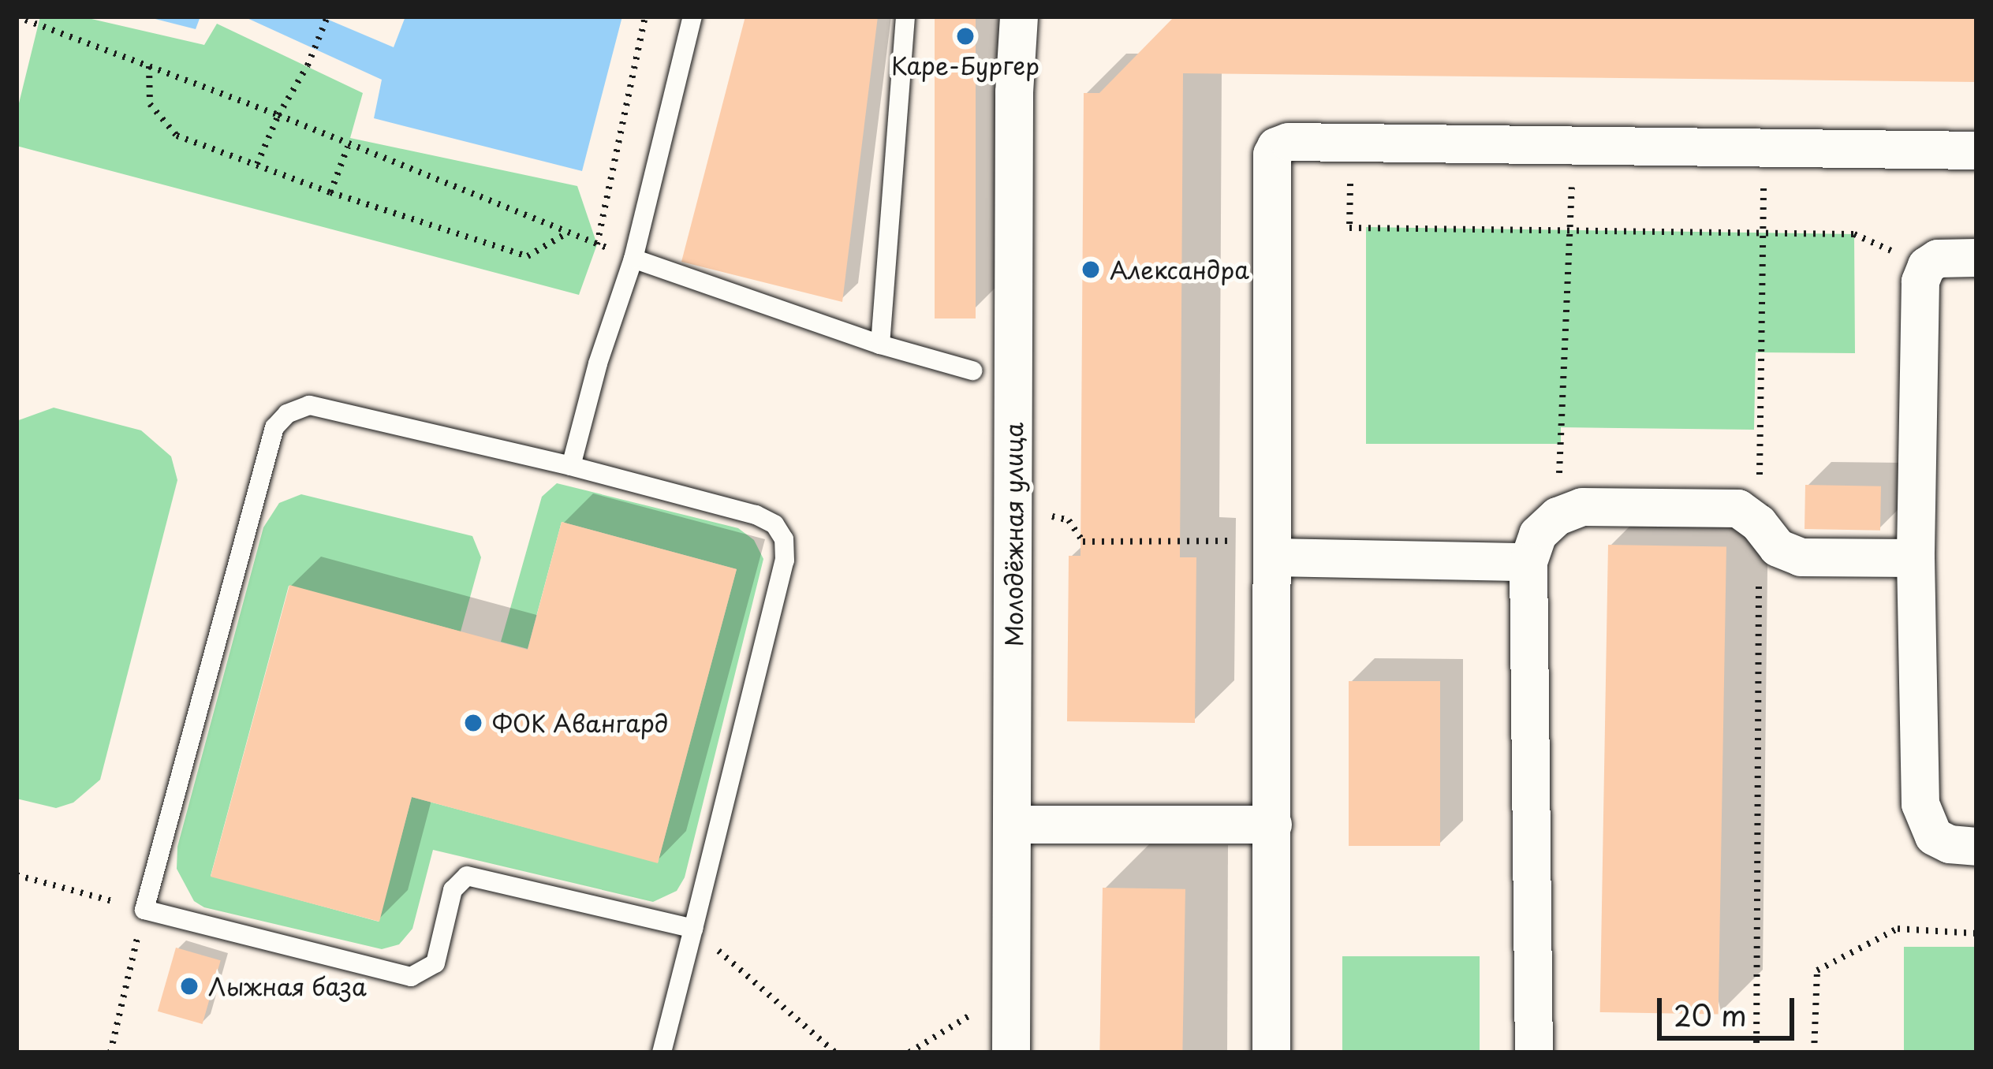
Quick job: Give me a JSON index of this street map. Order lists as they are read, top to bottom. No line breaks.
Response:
{"streets":{"street":["Молодёжная улица"]},"places":["Каре-Бургер","Александра","ФОК Авангард","Лыжная база"],"scale_bar":"20 m"}
